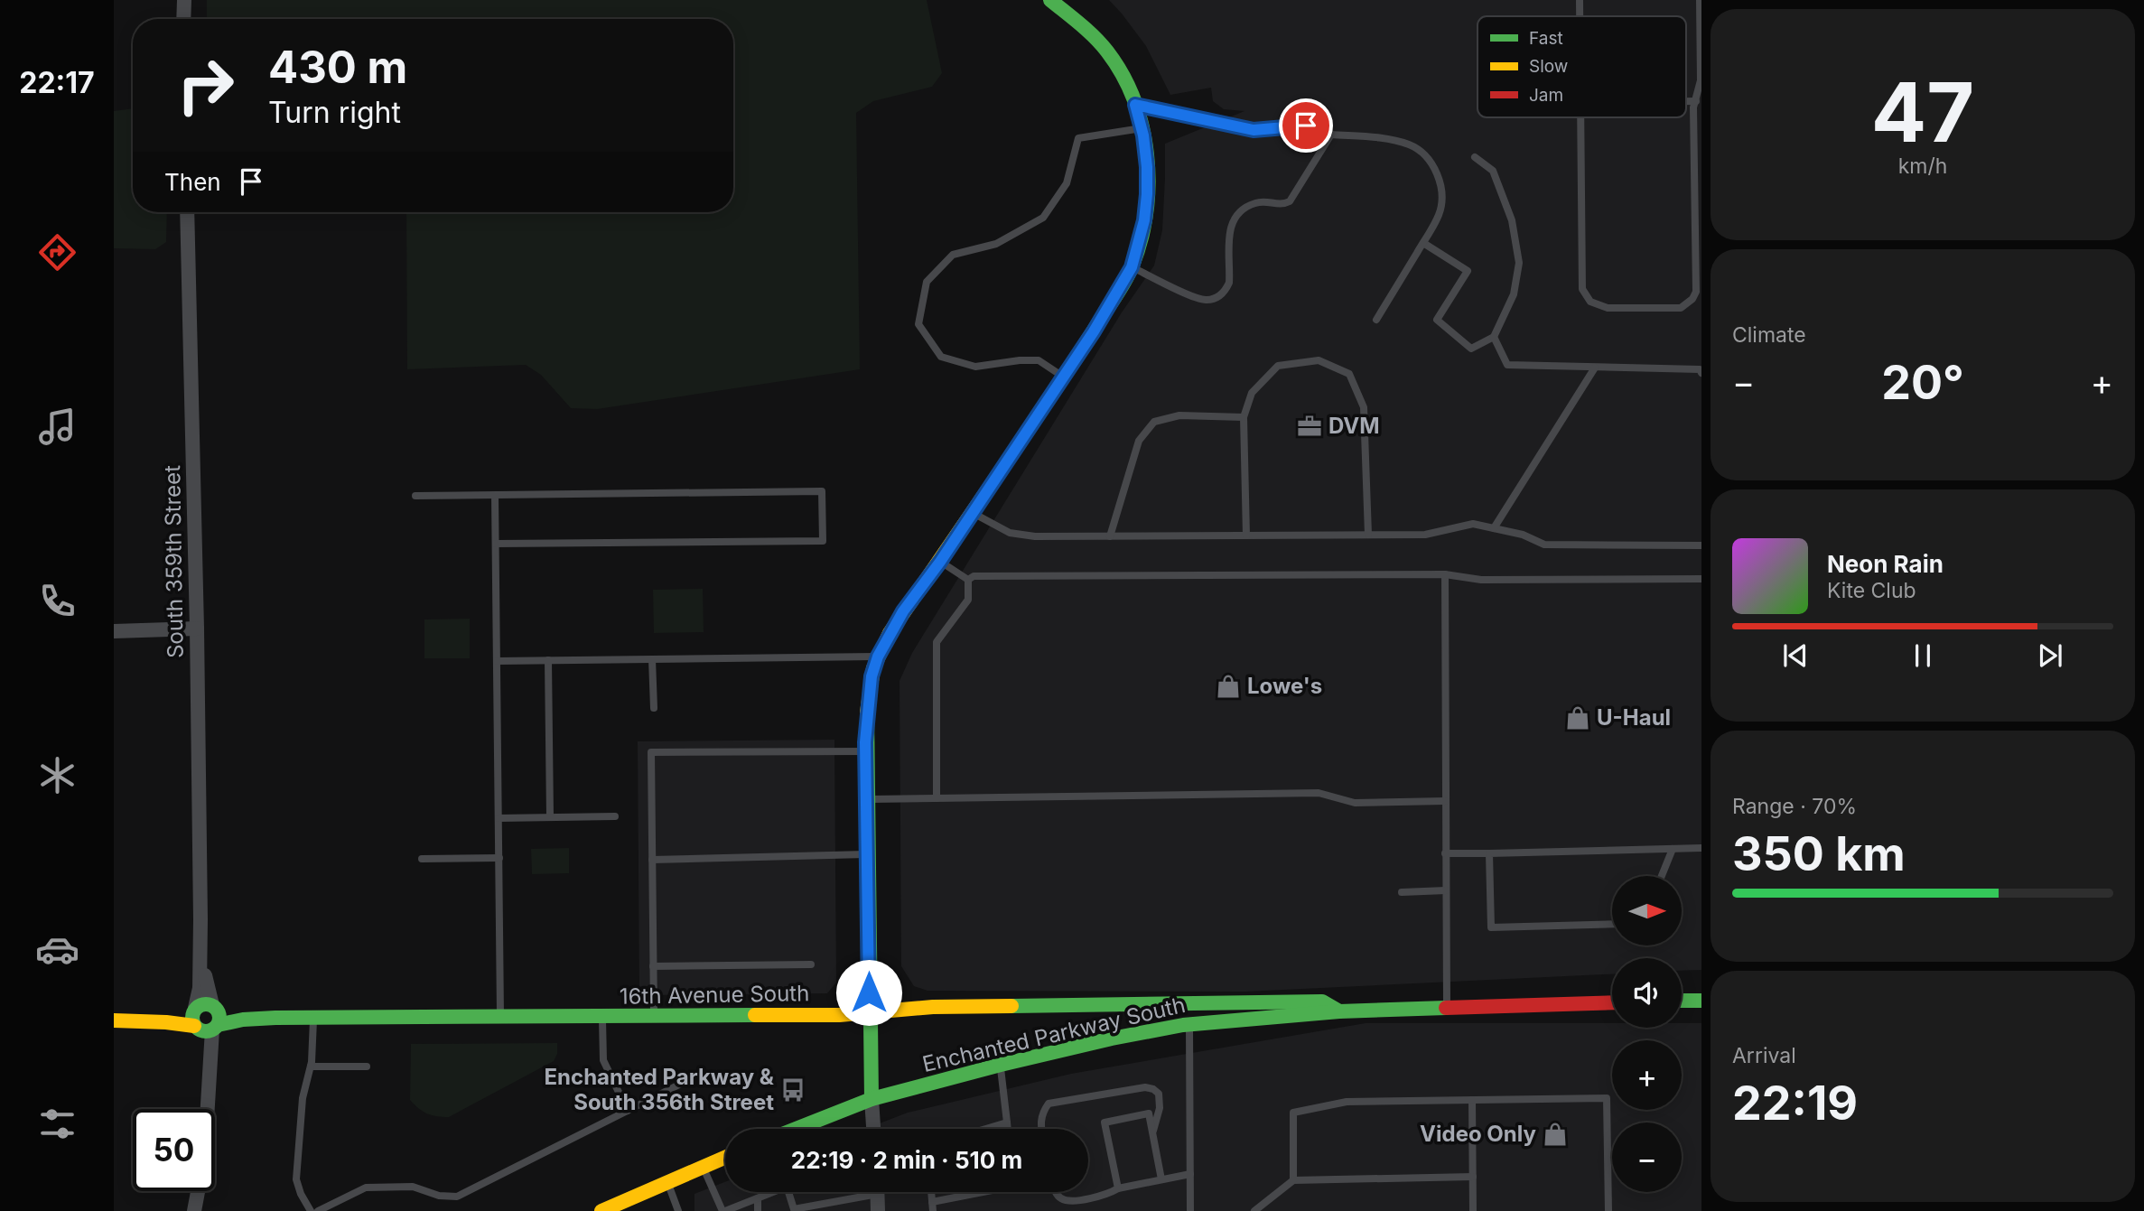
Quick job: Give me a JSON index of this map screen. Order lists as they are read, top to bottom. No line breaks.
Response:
{"streets":{"main road":["16th Avenue South","Enchanted Parkway South"],"street":["South 359th Street"]},"crossings":[["South 359th Street","16th Avenue South"],["16th Avenue South","Enchanted Parkway South"]],"places":{"office":["DVM"],"shop":["Lowe's","U-Haul","Video Only"],"bus stop":["Enchanted Parkway & South 356th Street"]},"legend":["Fast","Slow","Jam"],"north":"right","page":{"tabs":"22:17","tile":[["47","km/h"],"Climate",["Range · 70%","350 km"],["Arrival","22:19"]],"turn":["430 m","Turn right"],"then":"Then","heat":["−","20°","+"],"song":["Neon Rain","Kite Club"],"map_buttons":["+","−"],"limit":"50","trip":"22:19 · 2 min · 510 m"}}
